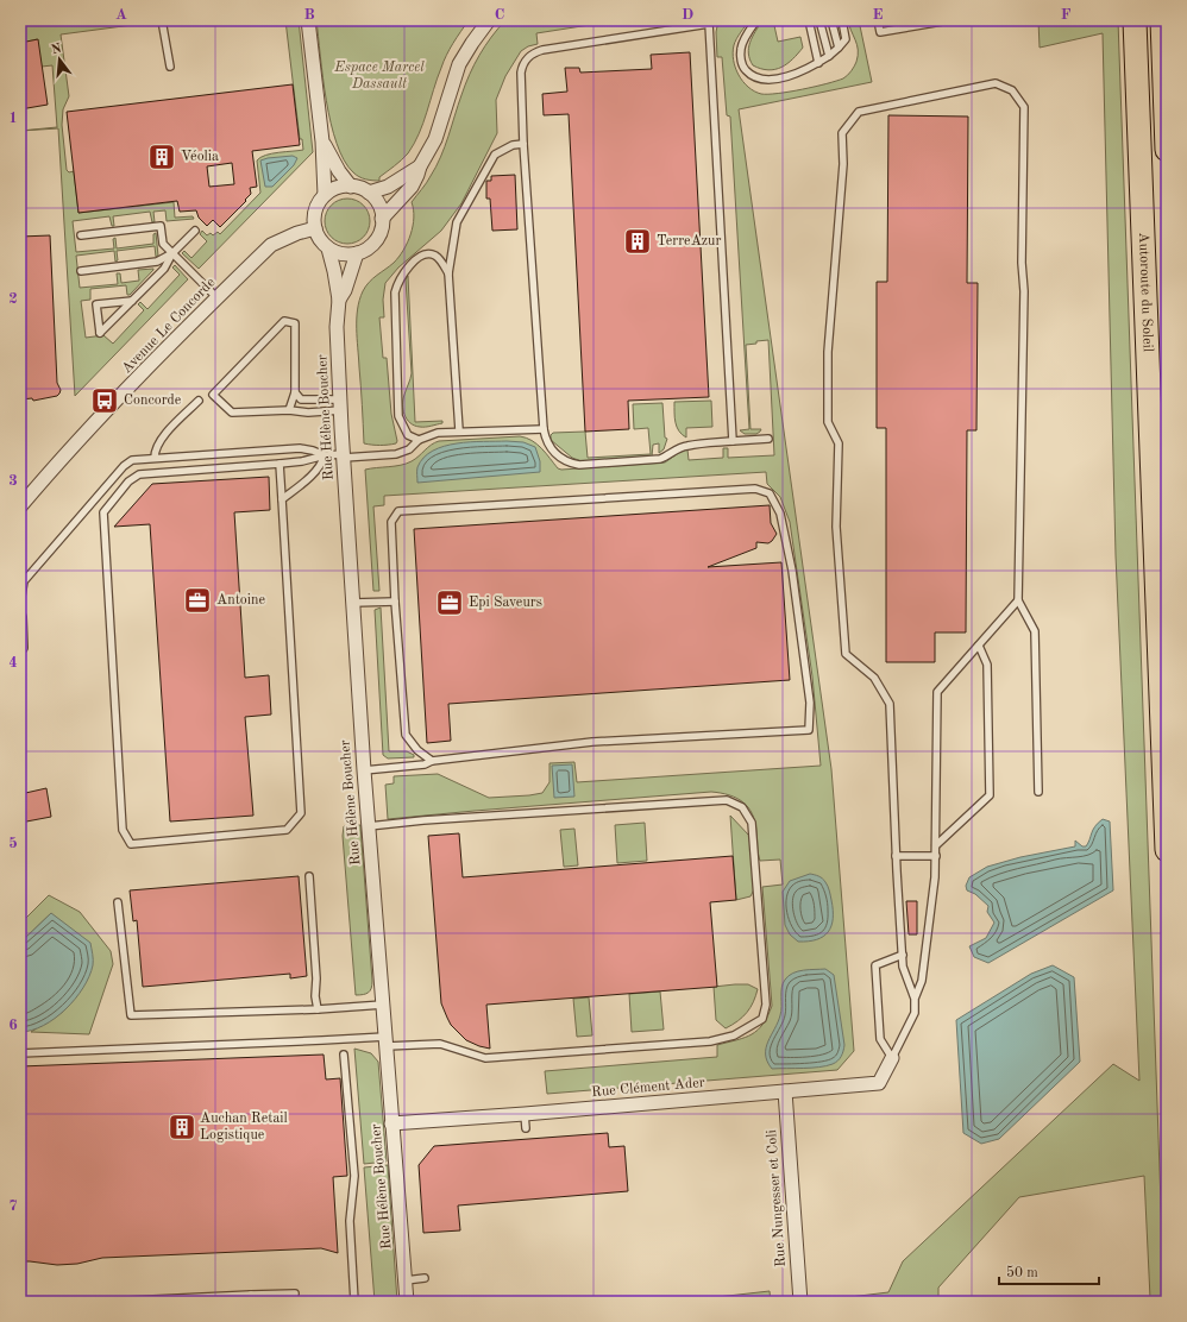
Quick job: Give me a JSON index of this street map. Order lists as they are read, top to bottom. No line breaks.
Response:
{"streets":{"highway":["Autoroute du Soleil"],"street":["Avenue Le Concorde","Rue Hélène Boucher","Rue Clément Ader","Rue Nungesser et Coli"]},"crossings":[["Avenue Le Concorde","Rue Hélène Boucher"],["Rue Hélène Boucher","Rue Clément Ader"],["Rue Clément Ader","Rue Nungesser et Coli"]],"parks":["Espace Marcel Dassault"],"places":{"building":["Véolia","TerreAzur","Auchan Retail Logistique"],"bus stop":["Concorde"],"office":["Antoine","Epi Saveurs"]},"scale_bar":"50 m","north":"top","grid":{"columns":["A","B","C","D","E","F"],"rows":["1","2","3","4","5","6","7"]}}
